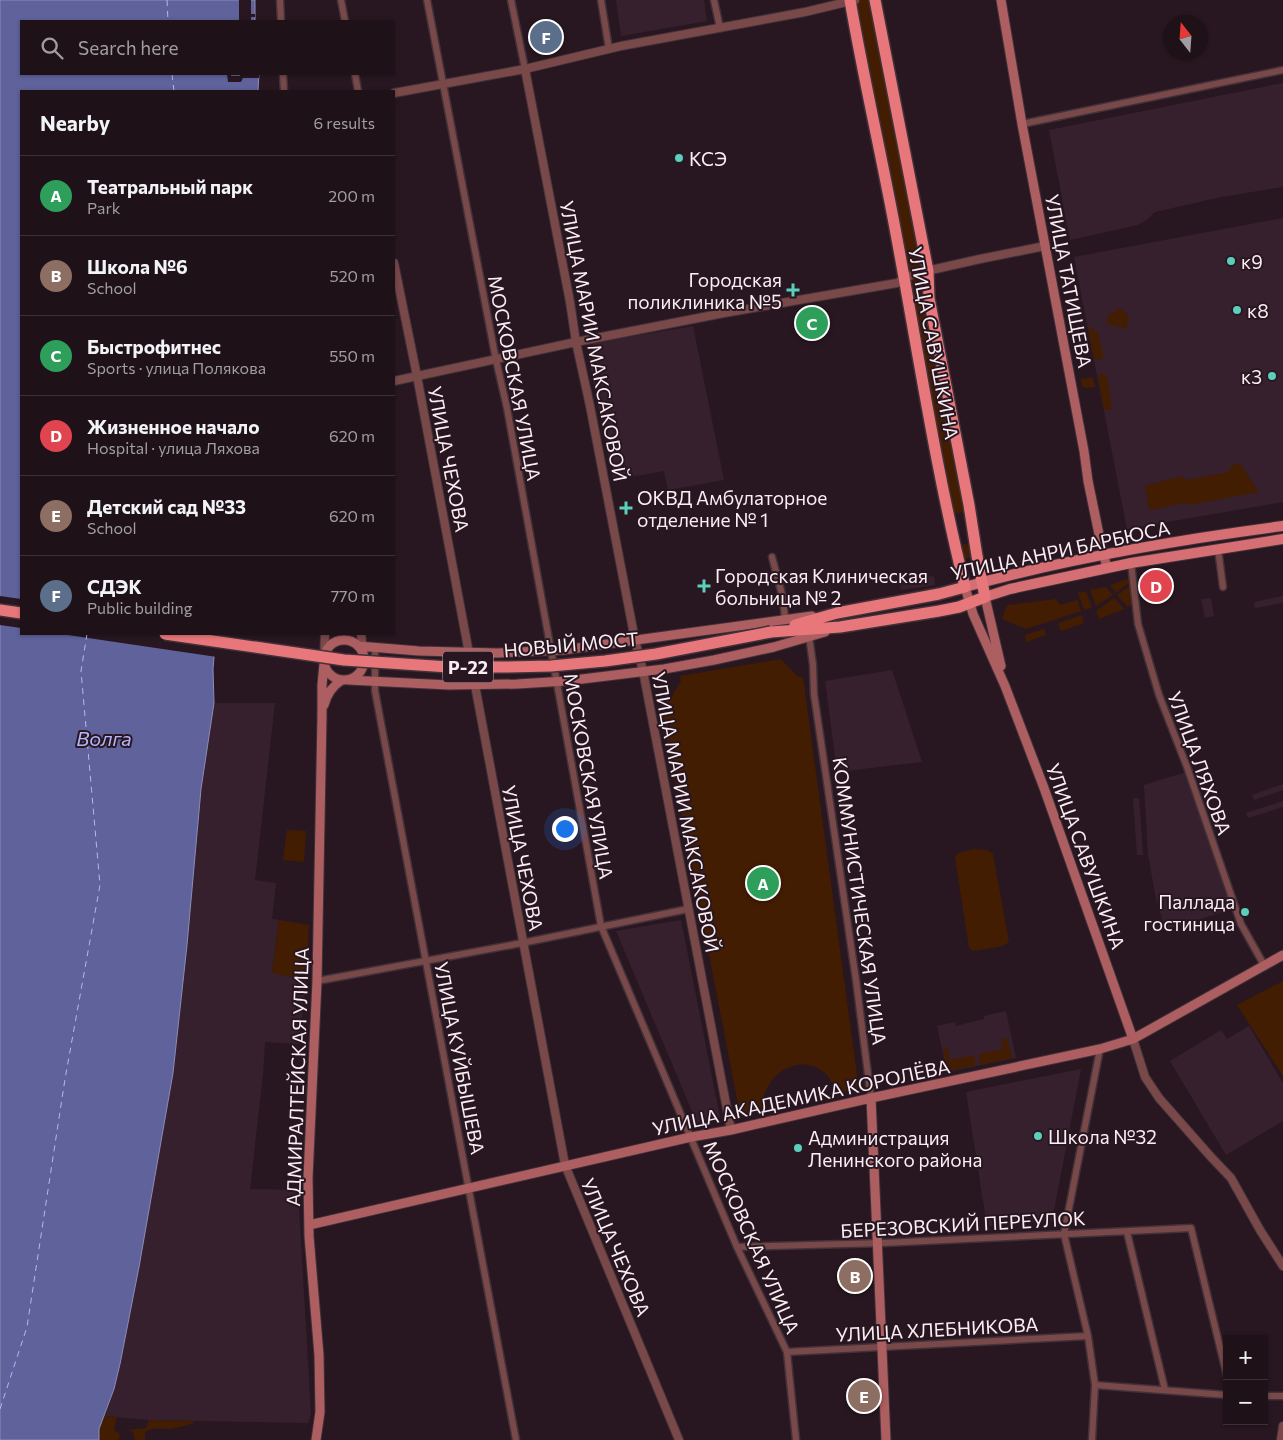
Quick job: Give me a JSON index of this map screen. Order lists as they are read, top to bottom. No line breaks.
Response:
{"streets":{"highway":["УЛИЦА САВУШКИНА","УЛИЦА АНРИ БАРБЮСА","НОВЫЙ МОСТ","Р-22"],"main road":["УЛИЦА ТАТИЩЕВА","КОММУНИСТИЧЕСКАЯ УЛИЦА","АДМИРАЛТЕЙСКАЯ УЛИЦА","УЛИЦА АКАДЕМИКА КОРОЛЁВА"],"street":["УЛИЦА МАРИИ МАКСАКОВОЙ","МОСКОВСКАЯ УЛИЦА","УЛИЦА ЧЕХОВА","УЛИЦА ЛЯХОВА","УЛИЦА КУЙБЫШЕВА","БЕРЕЗОВСКИЙ ПЕРЕУЛОК","УЛИЦА ХЛЕБНИКОВА"]},"crossings":[["УЛИЦА ТАТИЩЕВА","УЛИЦА АНРИ БАРБЮСА"],["УЛИЦА МАРИИ МАКСАКОВОЙ","УЛИЦА АКАДЕМИКА КОРОЛЁВА"],["УЛИЦА САВУШКИНА","УЛИЦА АНРИ БАРБЮСА"],["УЛИЦА САВУШКИНА","УЛИЦА АКАДЕМИКА КОРОЛЁВА"],["МОСКОВСКАЯ УЛИЦА","УЛИЦА АКАДЕМИКА КОРОЛЁВА"],["МОСКОВСКАЯ УЛИЦА","БЕРЕЗОВСКИЙ ПЕРЕУЛОК"],["МОСКОВСКАЯ УЛИЦА","УЛИЦА ХЛЕБНИКОВА"],["УЛИЦА ЧЕХОВА","УЛИЦА АКАДЕМИКА КОРОЛЁВА"],["УЛИЦА АНРИ БАРБЮСА","НОВЫЙ МОСТ"],["УЛИЦА АНРИ БАРБЮСА","УЛИЦА ЛЯХОВА"],["УЛИЦА ЛЯХОВА","УЛИЦА АКАДЕМИКА КОРОЛЁВА"],["КОММУНИСТИЧЕСКАЯ УЛИЦА","УЛИЦА АКАДЕМИКА КОРОЛЁВА"],["КОММУНИСТИЧЕСКАЯ УЛИЦА","БЕРЕЗОВСКИЙ ПЕРЕУЛОК"],["КОММУНИСТИЧЕСКАЯ УЛИЦА","УЛИЦА ХЛЕБНИКОВА"],["УЛИЦА КУЙБЫШЕВА","УЛИЦА АКАДЕМИКА КОРОЛЁВА"],["АДМИРАЛТЕЙСКАЯ УЛИЦА","УЛИЦА АКАДЕМИКА КОРОЛЁВА"]],"water":["Волга"],"places":{"other":["КСЭ","к9","к8","к3","Паллада гостиница","Школа №32","Администрация Ленинского района"],"health":["Городская поликлиника №5","ОКВД Амбулаторное отделение № 1","Городская Клиническая больница № 2"]},"north":"top","page":{"pins":["F","C","D","A","B","E"],"search":"Search here","heading":["Nearby","6 results"],"list":[{"mark":"A","name":"Театральный парк","note":"Park","value":"200 m"},{"mark":"B","name":"Школа №6","note":"School","value":"520 m"},{"mark":"C","name":"Быстрофитнес","note":"Sports · улица Полякова","value":"550 m"},{"mark":"D","name":"Жизненное начало","note":"Hospital · улица Ляхова","value":"620 m"},{"mark":"E","name":"Детский сад №33","note":"School","value":"620 m"},{"mark":"F","name":"СДЭК","note":"Public building","value":"770 m"}],"map_buttons":["+","−"]}}
